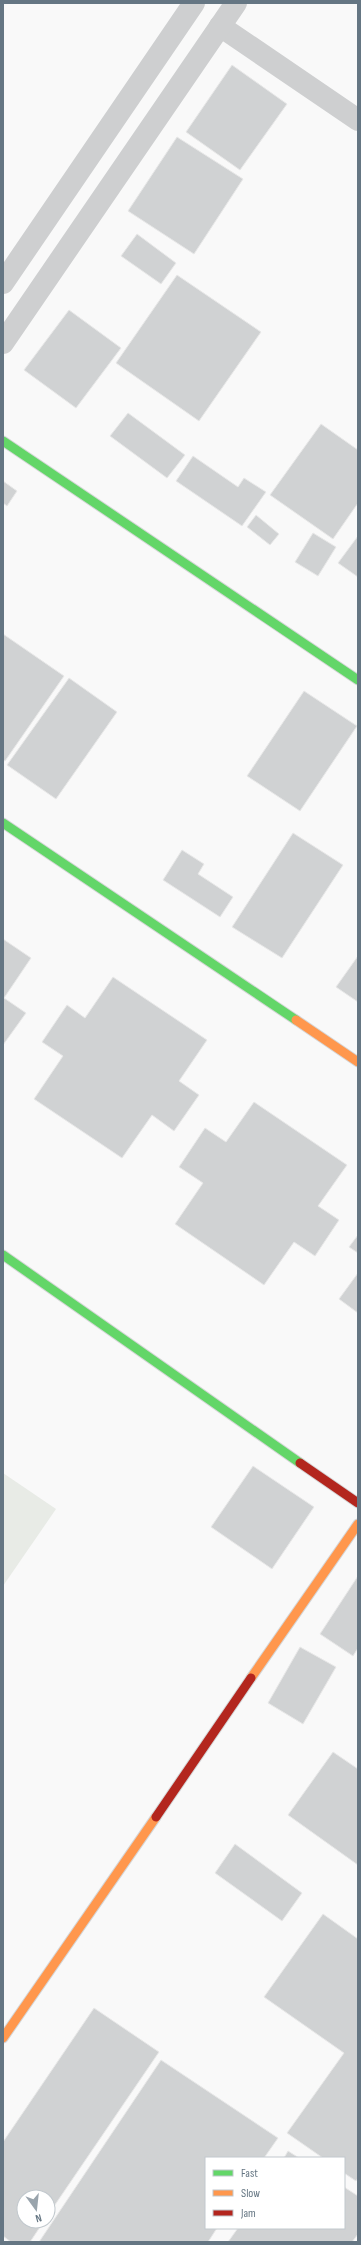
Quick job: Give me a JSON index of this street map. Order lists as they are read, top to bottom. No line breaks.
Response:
{"legend":["Fast","Slow","Jam"],"north":"bottom"}
